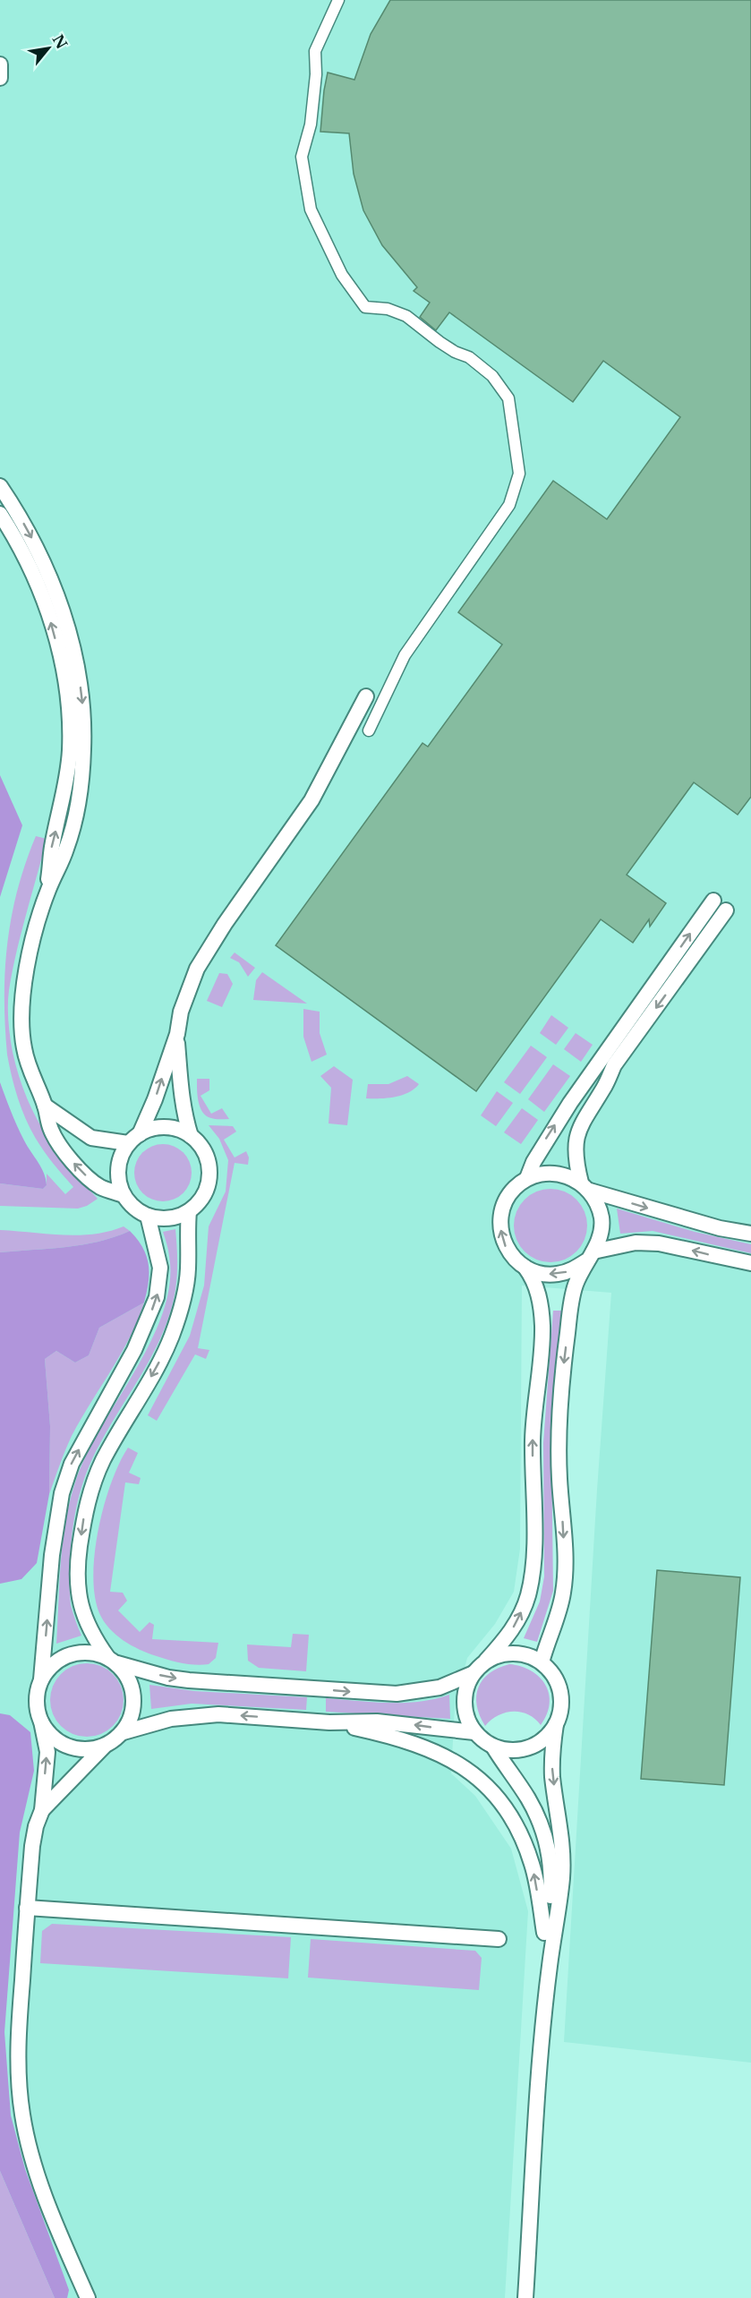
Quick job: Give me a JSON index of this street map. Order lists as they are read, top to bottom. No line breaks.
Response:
{"north":"top right"}
